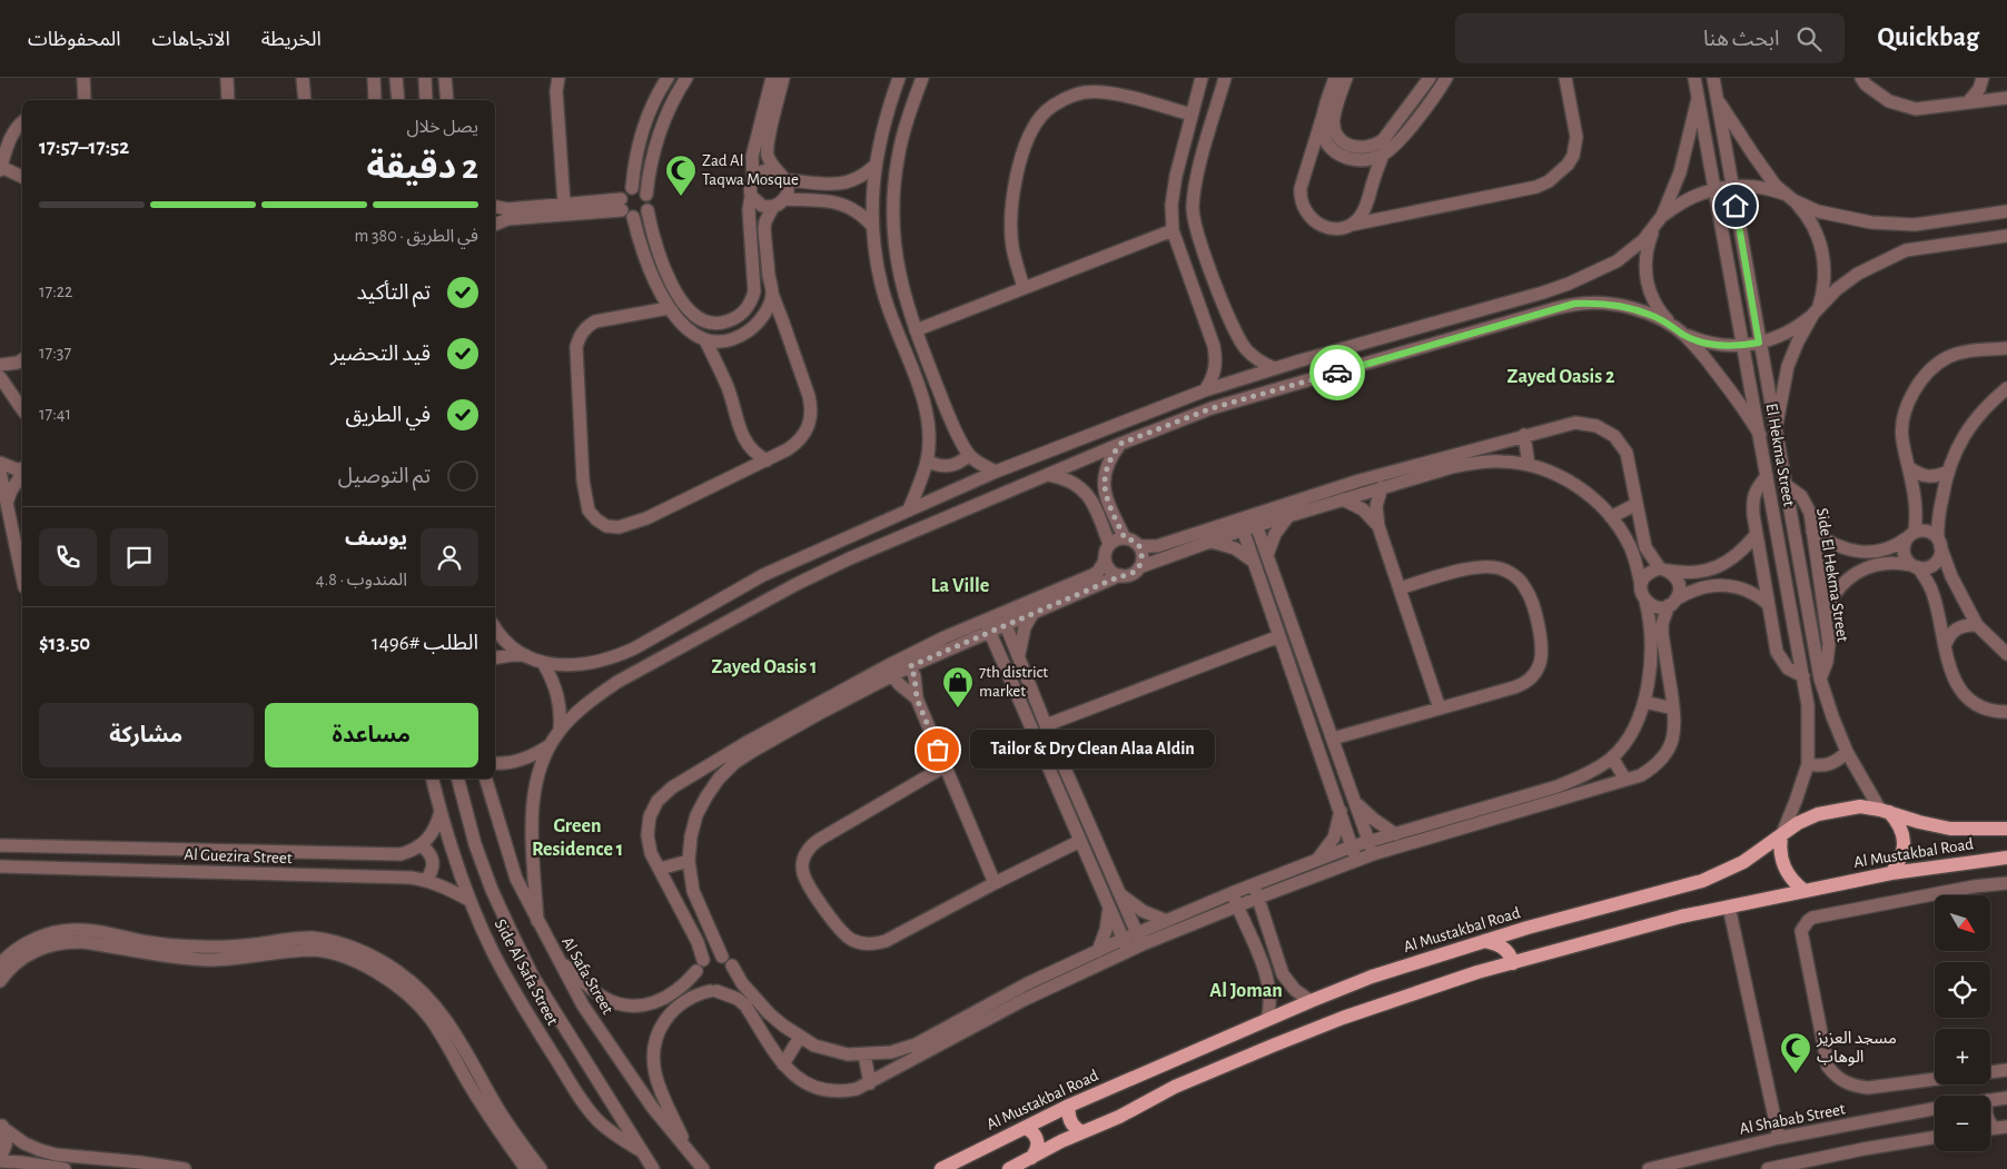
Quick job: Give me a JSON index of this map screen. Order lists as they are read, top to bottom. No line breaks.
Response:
{"streets":{"main road":["Al Mustakbal Road"],"street":["El Hekma Street","Side El Hekma Street","Al Guezira Street","Side Al Safa Street","Al Safa Street","Al Shabab Street"]},"crossings":[["El Hekma Street","Side El Hekma Street"],["El Hekma Street","Al Mustakbal Road"],["Al Guezira Street","Side Al Safa Street"]],"districts":["Zayed Oasis 2","La Ville","Zayed Oasis 1","Green Residence 1","Al Joman"],"places":{"mosque":["Zad Al Taqwa Mosque","مسجد العزيز الوهاب"],"shop":["7th district market"],"other":["Tailor & Dry Clean Alaa Aldin"]},"north":"bottom right","page":{"header":"Quickbag","search":"ابحث هنا","nav":["الخريطة","الاتجاهات","المحفوظات"],"heading":["2 دقيقة","يصل خلال","17:52–17:57"],"panel":["يوسف","المندوب · 4.8","الطلب #1496","$13.50"],"bar":"في الطريق · 380 m","list":[["تم التأكيد","17:22"],["قيد التحضير","17:37"],["في الطريق","17:41"],"تم التوصيل"],"buttons":["مساعدة","مشاركة"],"bubble":"Tailor & Dry Clean Alaa Aldin","map_buttons":["+","−"]}}
